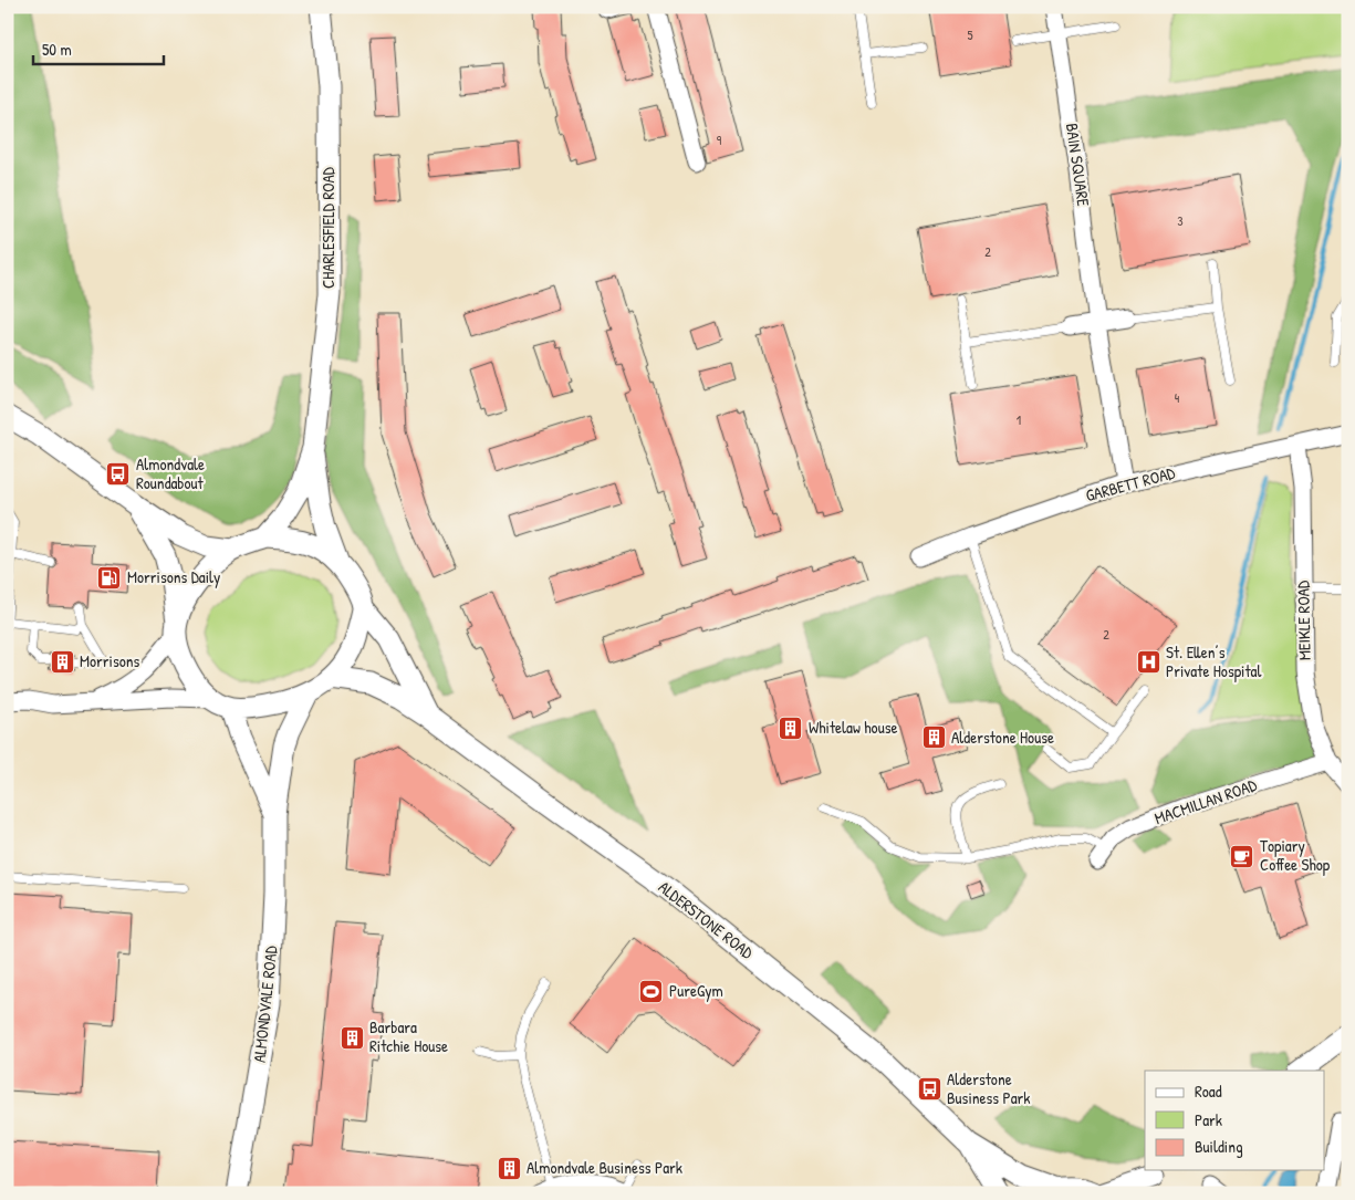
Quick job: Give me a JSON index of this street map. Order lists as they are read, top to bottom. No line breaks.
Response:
{"streets":{"street":["BAIN SQUARE","CHARLESFIELD ROAD","GARBETT ROAD","MEIKLE ROAD","MACMILLAN ROAD","ALDERSTONE ROAD","ALMONDVALE ROAD"]},"crossings":[["BAIN SQUARE","GARBETT ROAD"],["CHARLESFIELD ROAD","ALDERSTONE ROAD"],["CHARLESFIELD ROAD","ALMONDVALE ROAD"],["GARBETT ROAD","MEIKLE ROAD"],["MEIKLE ROAD","MACMILLAN ROAD"],["ALDERSTONE ROAD","ALMONDVALE ROAD"]],"places":{"bus stop":["Almondvale Roundabout","Alderstone Business Park"],"fuel station":["Morrisons Daily"],"building":["Morrisons","Whitelaw house","Alderstone House","Barbara Ritchie House","Almondvale Business Park"],"hospital":["St. Ellen’s Private Hospital"],"cafe":["Topiary Coffee Shop"],"sports":["PureGym"]},"house_numbers":["5","9","3","2","4","1","2"],"legend":["Road","Park","Building"],"scale_bar":"50 m"}
